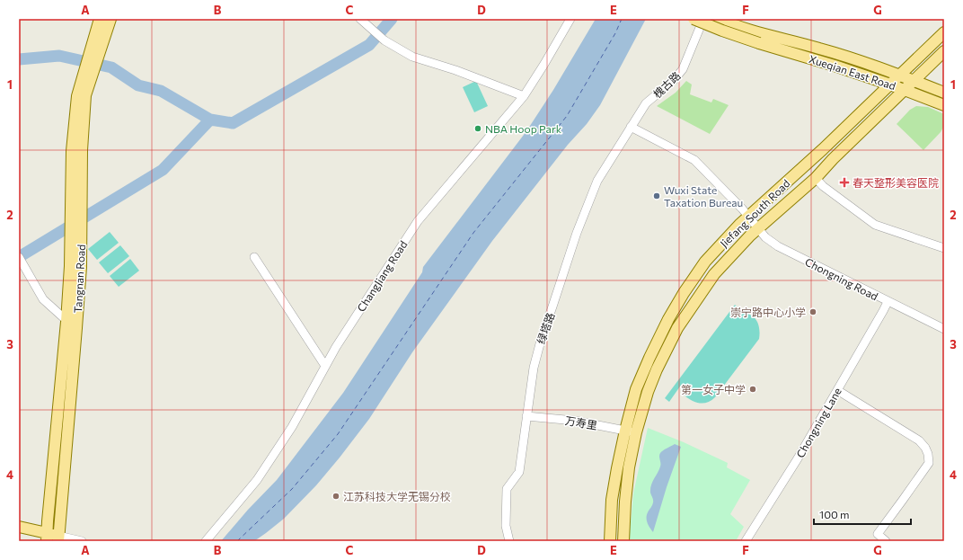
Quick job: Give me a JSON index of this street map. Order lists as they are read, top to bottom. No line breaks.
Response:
{"streets":{"main road":["Xueqian East Road","Jiefang South Road","Tangnan Road"],"street":["槐古路","ChangJiang Road","Chongning Road","绿塔路","万寿里","Chongning Lane"]},"crossings":[["Xueqian East Road","Jiefang South Road"],["槐古路","Chongning Road"],["槐古路","绿塔路"],["Jiefang South Road","Chongning Road"],["Jiefang South Road","万寿里"],["Chongning Road","绿塔路"],["Chongning Road","Chongning Lane"],["绿塔路","万寿里"]],"places":{"other":["NBA Hoop Park","Wuxi State Taxation Bureau","崇宁路中心小学","第一女子中学","江苏科技大学无锡分校"],"health":["春天整形美容医院"]},"scale_bar":"100 m","grid":{"columns":["A","B","C","D","E","F","G"],"rows":["1","2","3","4"]}}
